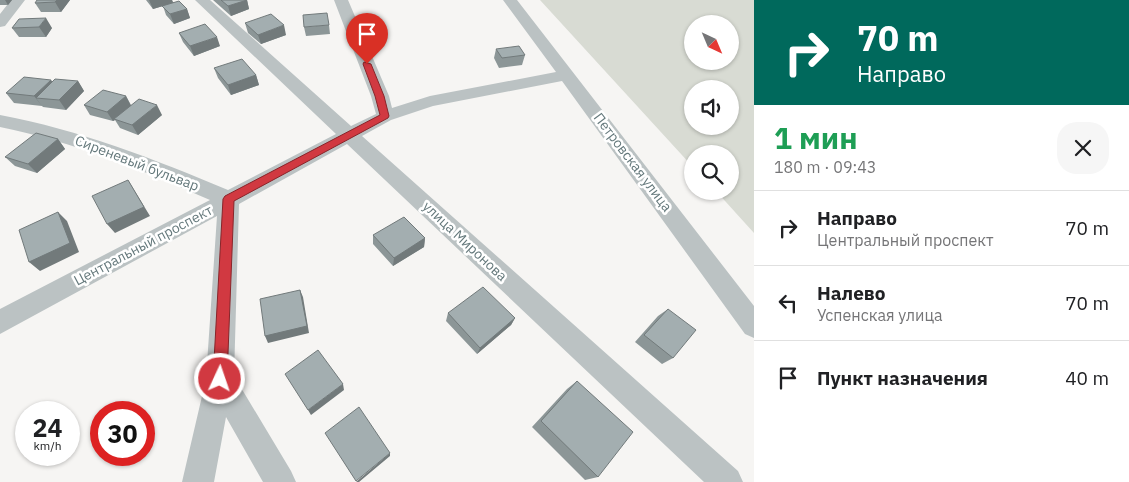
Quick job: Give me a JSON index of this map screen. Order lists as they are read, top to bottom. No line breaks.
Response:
{"streets":{"street":["Петровская улица","Сиреневый бульвар","улица Миронова","Центральный проспект"]},"crossings":[["Петровская улица","Центральный проспект"],["Сиреневый бульвар","Центральный проспект"],["улица Миронова","Центральный проспект"]],"north":"bottom right","page":{"turn":["70 m","Направо"],"heading":["1 мин","180 m · 09:43"],"list":[{"name":"Направо","note":"Центральный проспект","value":"70 m"},{"name":"Налево","note":"Успенская улица","value":"70 m"},{"name":"Пункт назначения","value":"40 m"}],"speed":"24 km/h","limit":"30"}}
